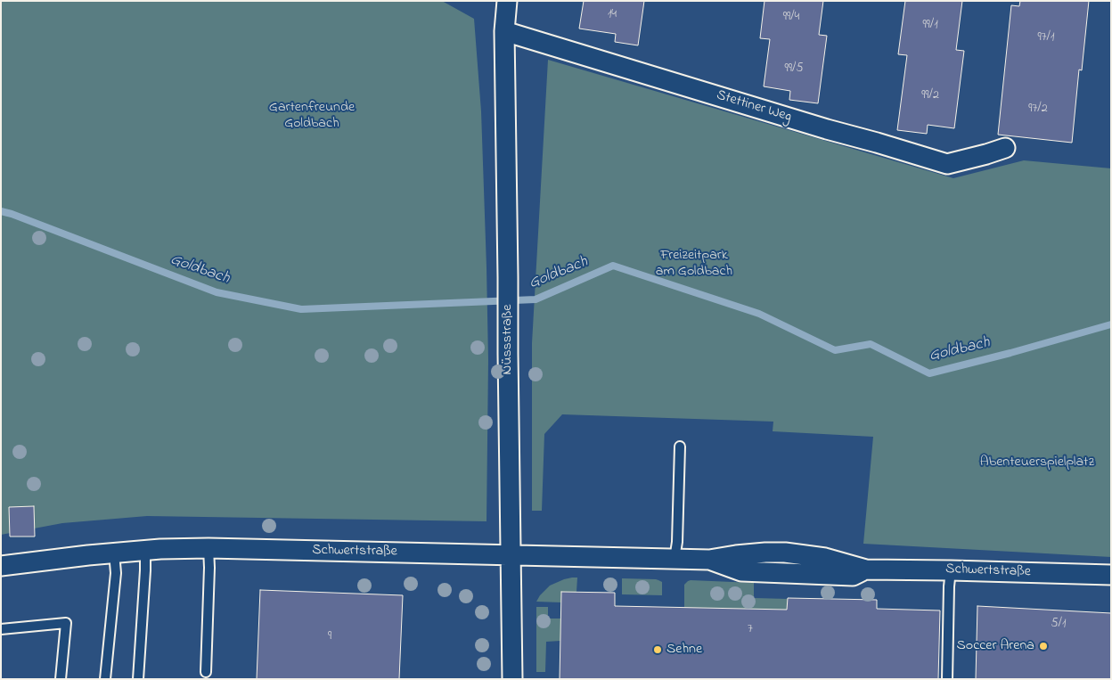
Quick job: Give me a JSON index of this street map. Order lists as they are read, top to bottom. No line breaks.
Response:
{"streets":{"street":["Stettiner Weg","Nüssstraße","Schwertstraße"]},"crossings":[["Stettiner Weg","Nüssstraße"],["Nüssstraße","Schwertstraße"]],"water":["Goldbach"],"parks":["Gartenfreunde Goldbach","Freizeitpark am Goldbach","Abenteuerspielplatz"],"places":["Soccer Arena","Sehne"],"house_numbers":["14","99/4","99/1","97/1","99/5","99/2","97/2","5/1","7","9"]}
